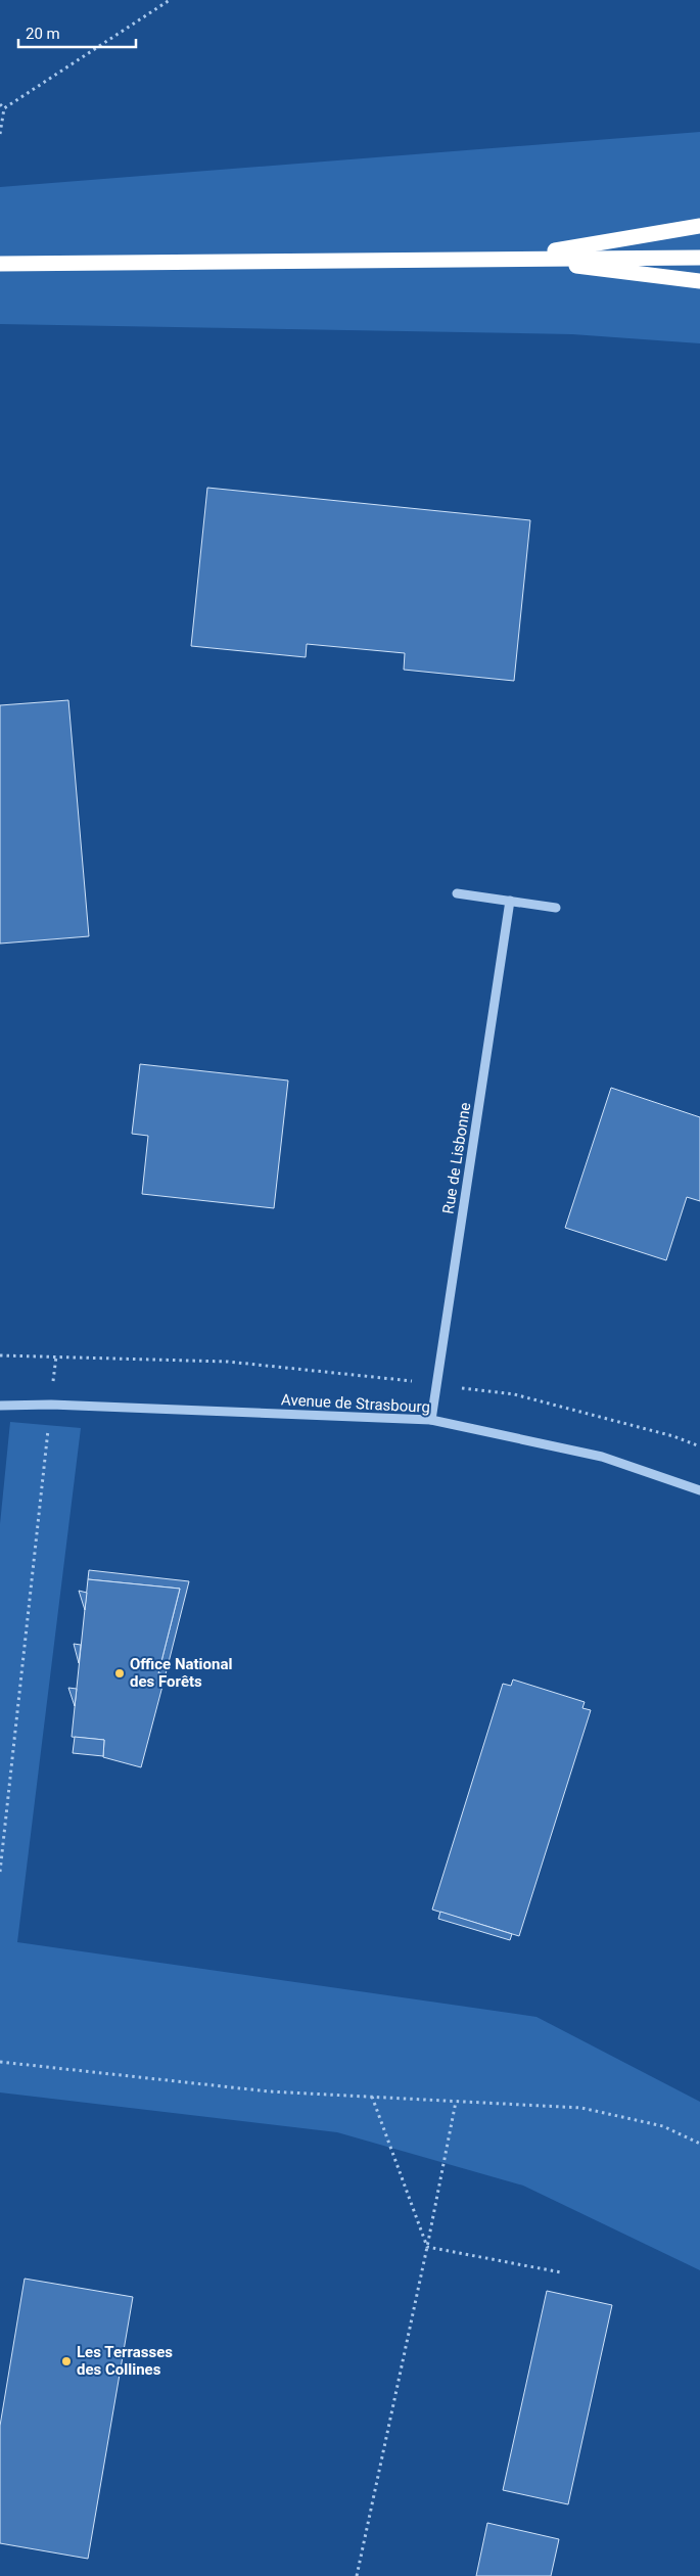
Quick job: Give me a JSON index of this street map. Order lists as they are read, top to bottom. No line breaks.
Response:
{"streets":{"street":["Rue de Lisbonne","Avenue de Strasbourg"]},"crossings":[["Rue de Lisbonne","Avenue de Strasbourg"]],"places":["Office National des Forêts","Les Terrasses des Collines"],"scale_bar":"20 m"}
